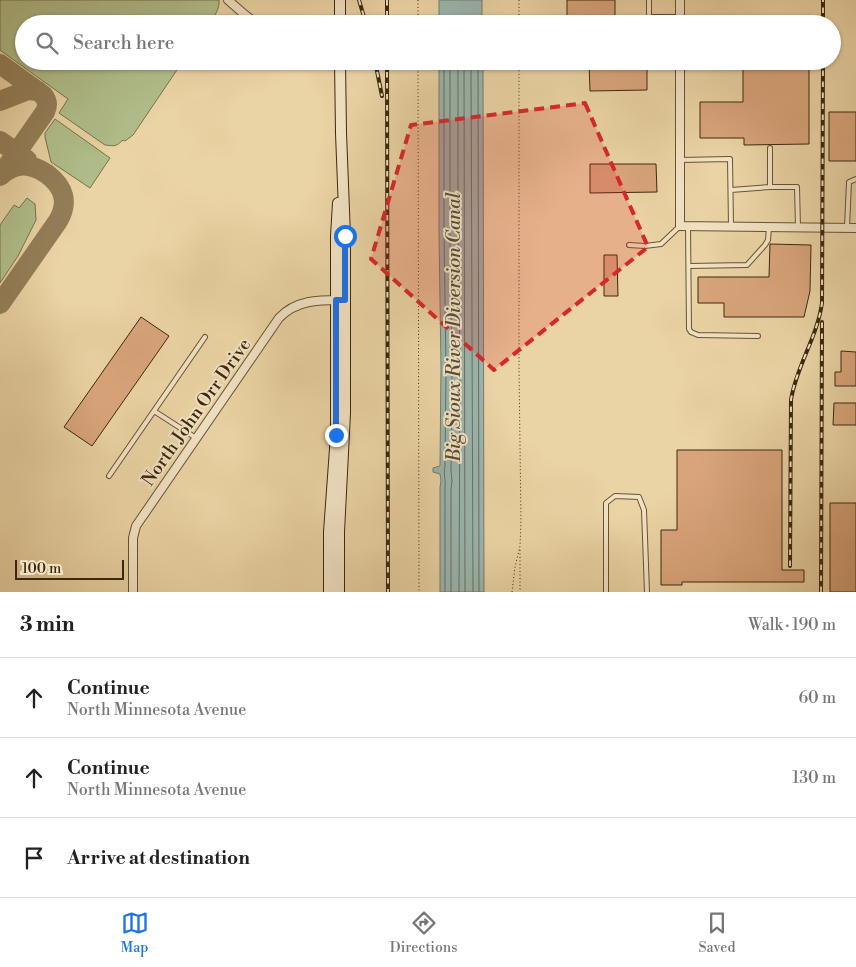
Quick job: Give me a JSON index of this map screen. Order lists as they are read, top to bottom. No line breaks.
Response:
{"streets":{"street":["North John Orr Drive"]},"water":["Big Sioux River Diversion Canal"],"scale_bar":"100 m","page":{"search":"Search here","scale":"100 m","heading":["3 min","Walk · 190 m"],"list":[["Continue","North Minnesota Avenue","60 m"],["Continue","North Minnesota Avenue","130 m"],"Arrive at destination"],"nav":["Map","Directions","Saved"]}}
